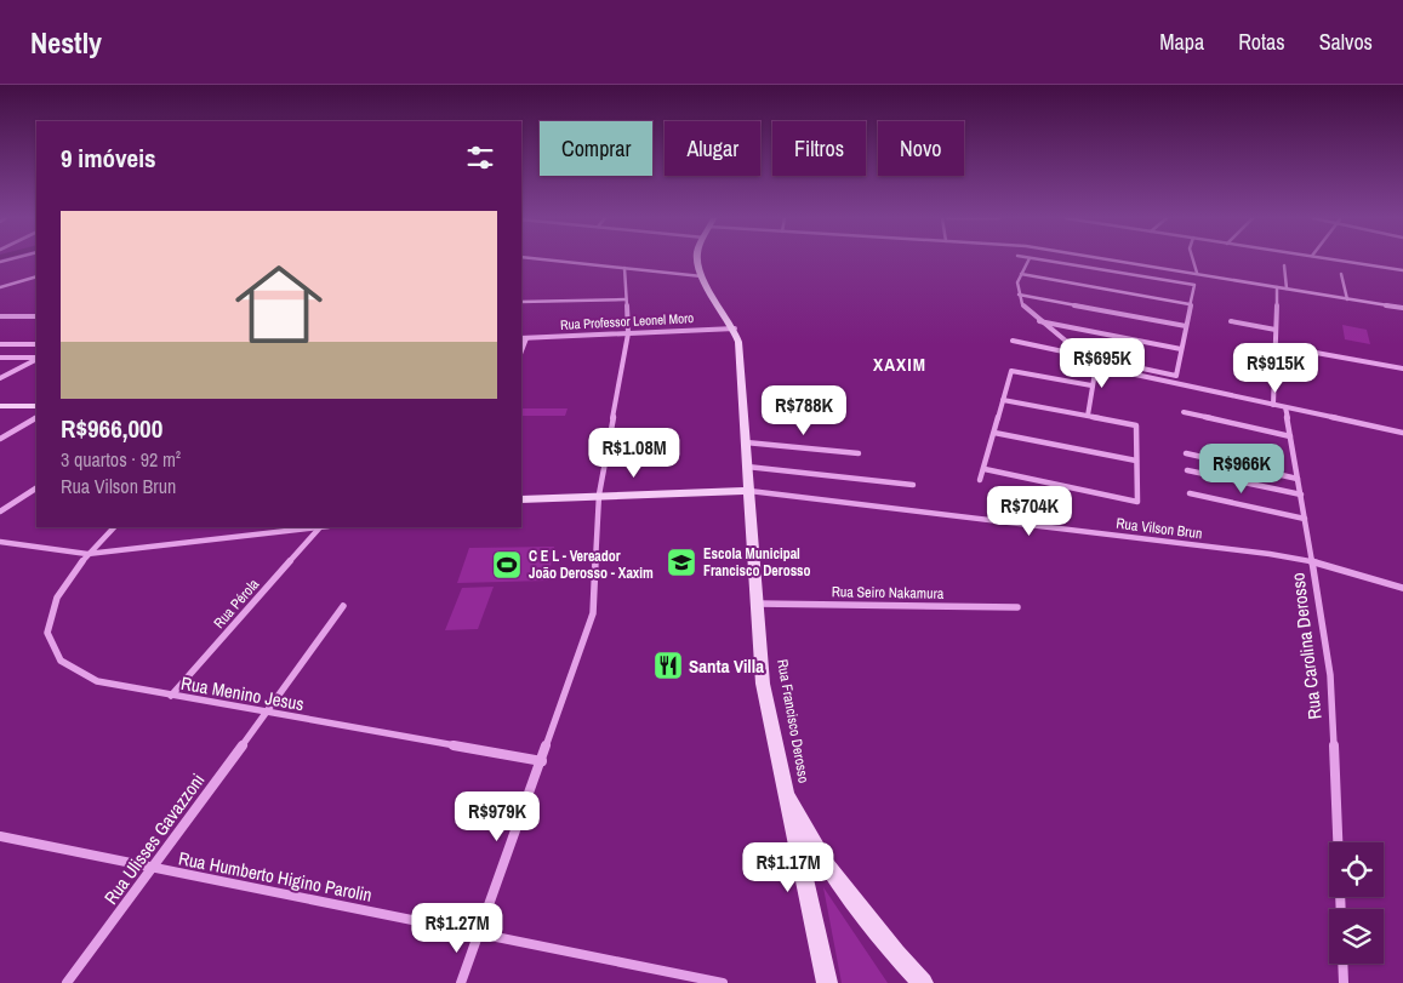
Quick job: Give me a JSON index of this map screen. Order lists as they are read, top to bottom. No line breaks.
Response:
{"streets":{"main road":["Rua Francisco Derosso"],"street":["Rua Professor Leonel Moro","Rua Vilson Brun","Rua Seiro Nakamura","Rua Pérola","Rua Carolina Derosso","Rua Menino Jesus","Rua Ulisses Gavazzoni","Rua Humberto Higino Parolin"]},"crossings":[["Rua Professor Leonel Moro","Rua Francisco Derosso"],["Rua Vilson Brun","Rua Carolina Derosso"],["Rua Vilson Brun","Rua Francisco Derosso"],["Rua Seiro Nakamura","Rua Francisco Derosso"],["Rua Pérola","Rua Menino Jesus"],["Rua Menino Jesus","Rua Ulisses Gavazzoni"],["Rua Ulisses Gavazzoni","Rua Humberto Higino Parolin"]],"districts":["XAXIM"],"places":{"school or university":["Escola Municipal Francisco Derosso"],"sports":["C E L - Vereador João Derosso - Xaxim"],"restaurant":["Santa Villa"]},"page":{"header":"Nestly","nav":["Mapa","Rotas","Salvos"],"chip":["Comprar","Alugar","Filtros","Novo"],"heading":"9 imóveis","list":[{"name":"R$966,000","note":"3 quartos · 92 m² · Rua Vilson Brun"}],"price":["R$695K","R$915K","R$788K","R$1.08M","R$966K","R$704K","R$979K","R$1.17M","R$1.27M"]}}
